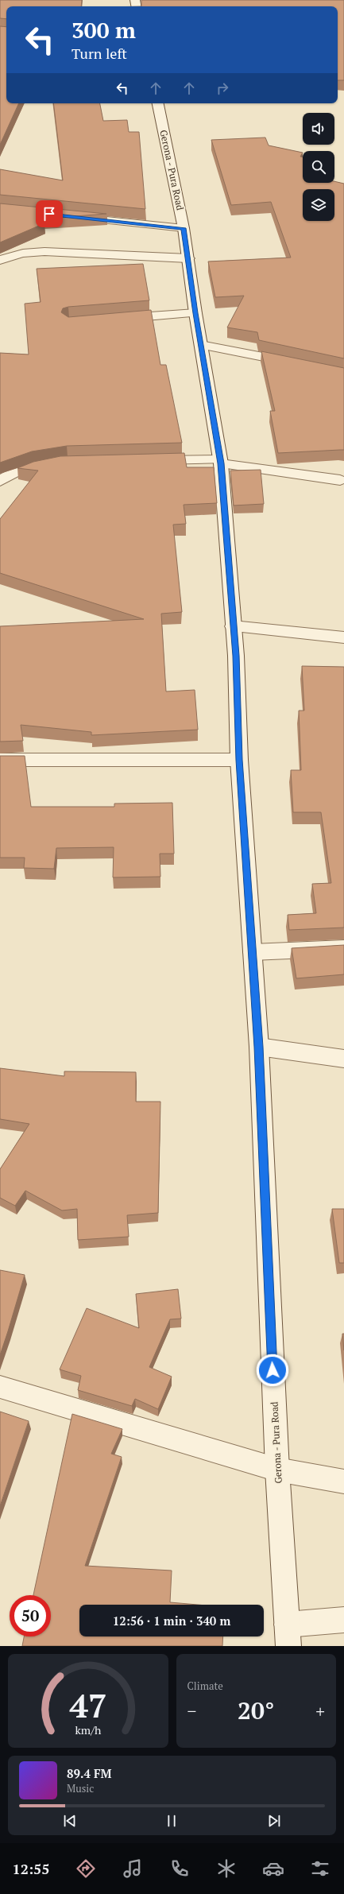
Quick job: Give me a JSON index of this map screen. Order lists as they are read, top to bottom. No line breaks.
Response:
{"streets":{"main road":["Gerona - Pura Road"]},"page":{"turn":["300 m","Turn left"],"limit":"50","trip":"12:56 · 1 min · 340 m","tile":"Climate","heat":["−","20°","+"],"song":["89.4 FM","Music"],"tabs":"12:55","gauge":["47","km/h"]}}
